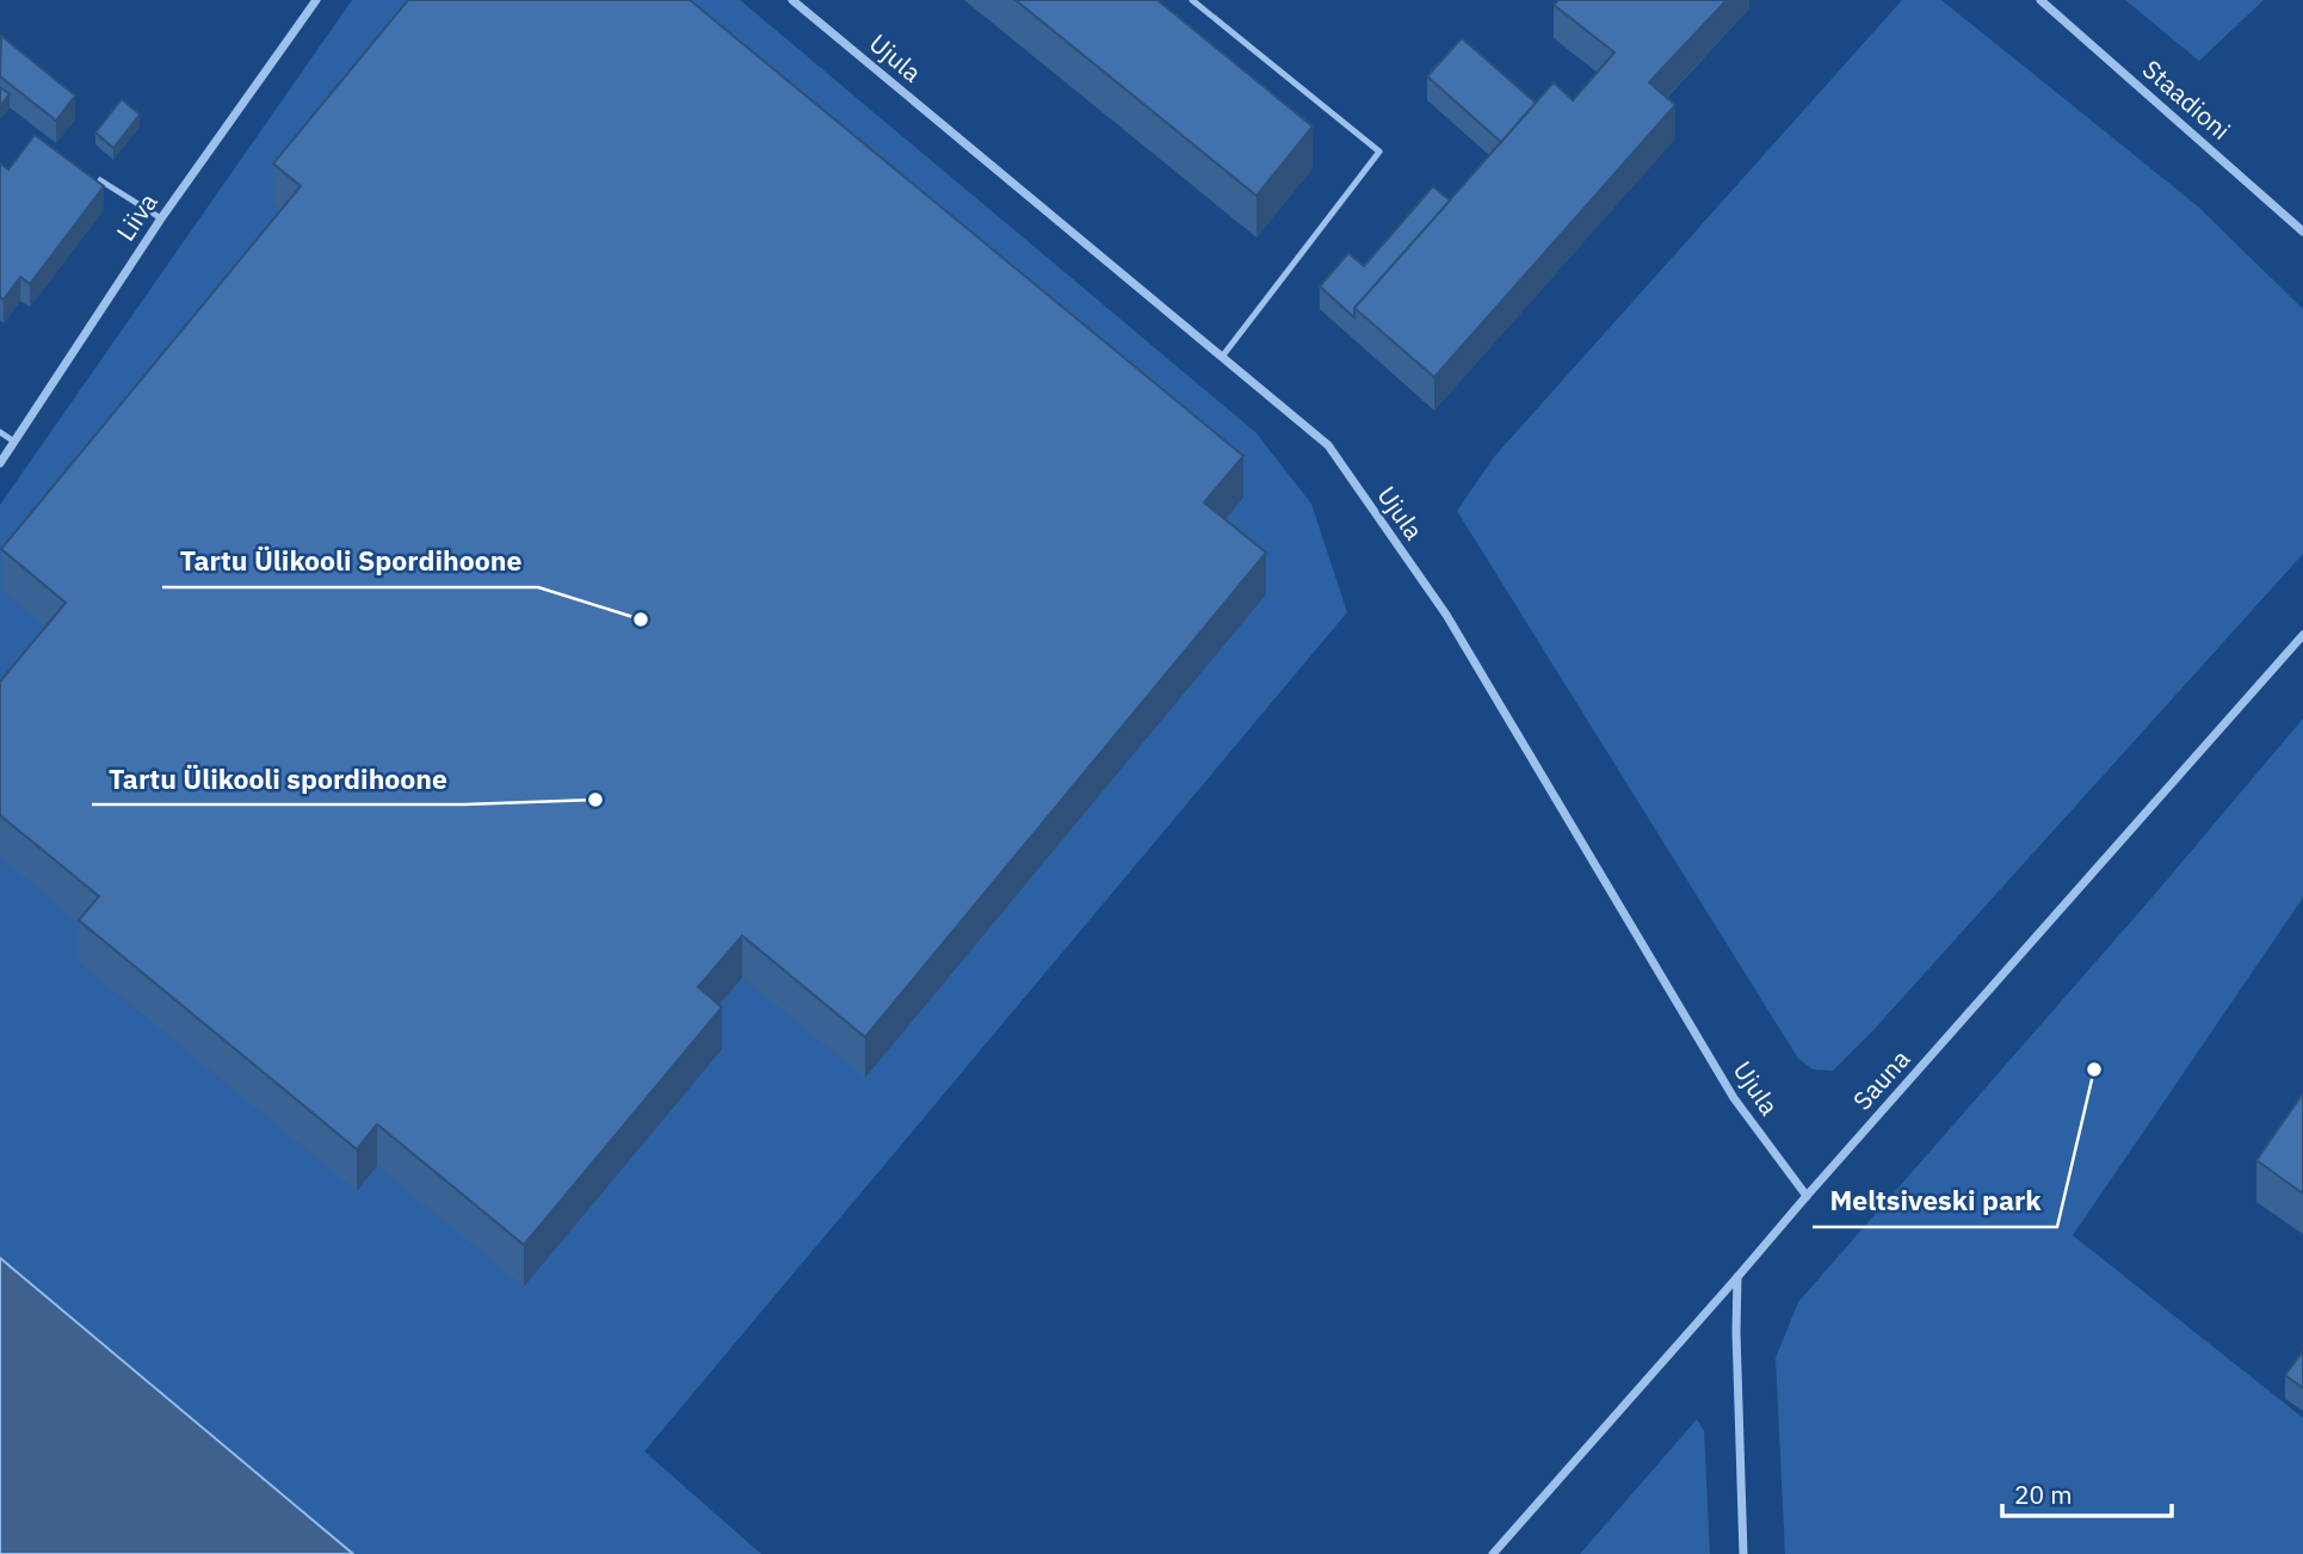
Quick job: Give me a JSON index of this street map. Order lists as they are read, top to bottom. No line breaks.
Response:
{"streets":{"street":["Ujula","Staadioni","Liiva","Sauna"]},"crossings":[["Ujula","Sauna"]],"places":["Tartu Ülikooli Spordihoone","Tartu Ülikooli spordihoone","Meltsiveski park"],"scale_bar":"20 m"}
